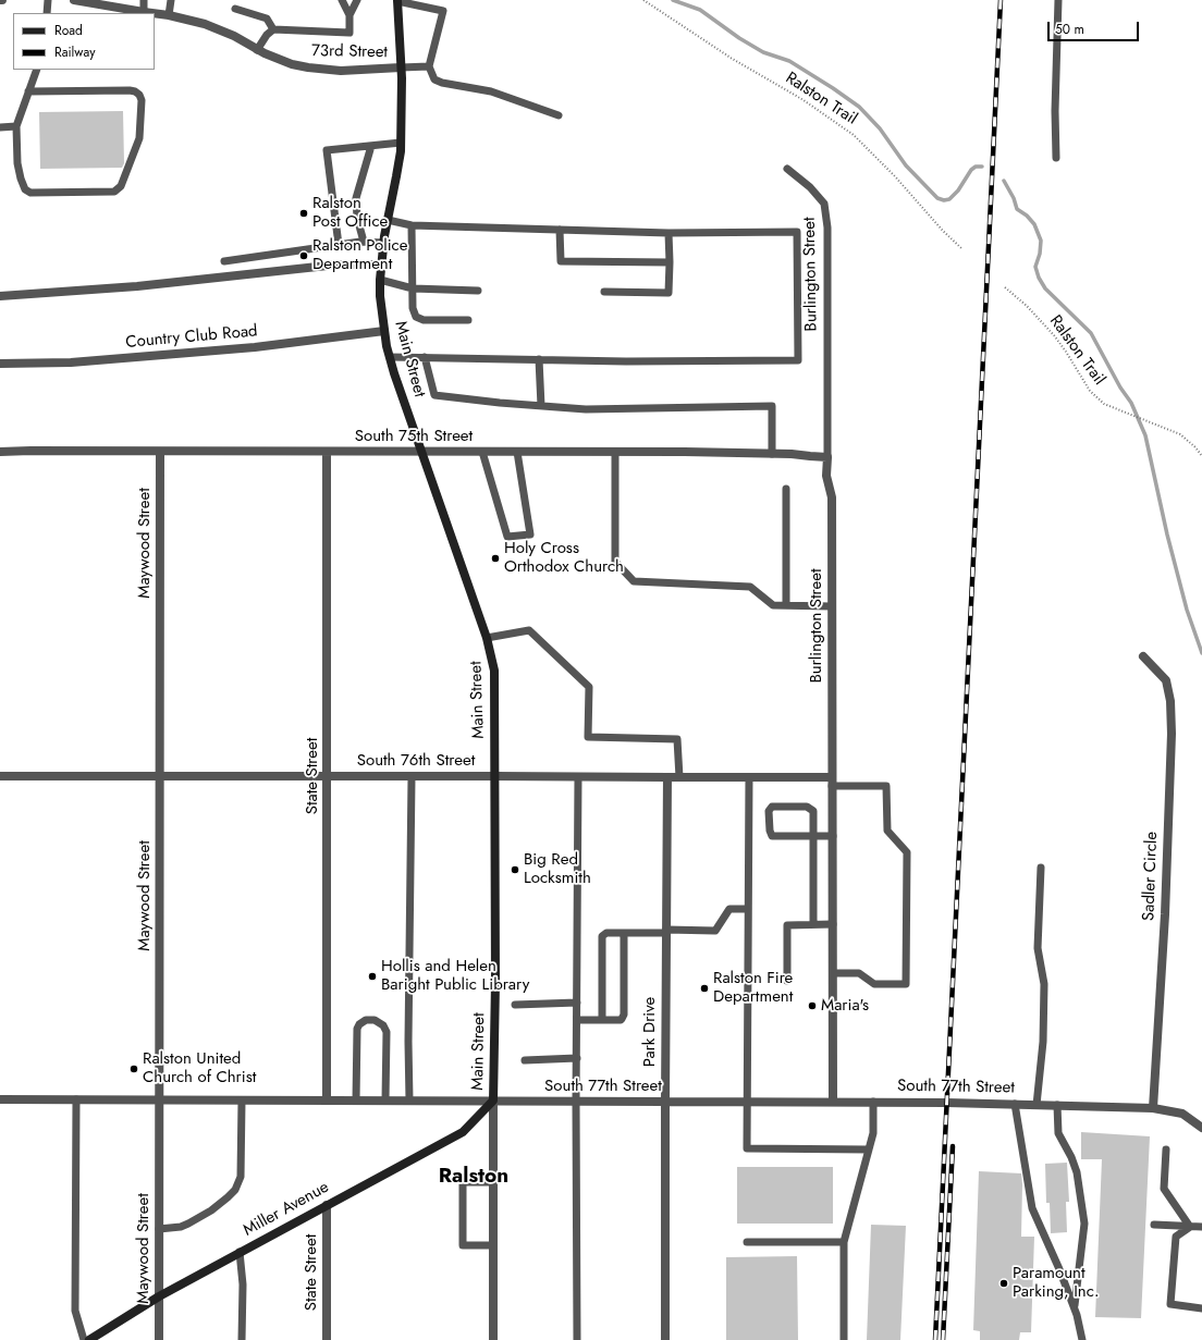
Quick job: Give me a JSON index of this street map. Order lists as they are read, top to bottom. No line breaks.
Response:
{"streets":{"main road":["Main Street","Miller Avenue"],"street":["73rd Street","Burlington Street","Country Club Road","South 75th Street","Maywood Street","South 76th Street","State Street","Sadler Circle","Park Drive","South 77th Street"],"path":["Ralston Trail"]},"crossings":[["73rd Street","Main Street"],["Burlington Street","South 75th Street"],["Burlington Street","South 76th Street"],["Burlington Street","South 77th Street"],["Country Club Road","Main Street"],["Main Street","South 75th Street"],["Main Street","South 76th Street"],["Main Street","South 77th Street"],["Main Street","Miller Avenue"],["South 75th Street","Maywood Street"],["South 75th Street","State Street"],["Maywood Street","South 76th Street"],["Maywood Street","South 77th Street"],["Maywood Street","Miller Avenue"],["South 76th Street","State Street"],["South 76th Street","Park Drive"],["State Street","South 77th Street"],["State Street","Miller Avenue"],["Sadler Circle","South 77th Street"],["Park Drive","South 77th Street"],["South 77th Street","Miller Avenue"]],"districts":["Ralston"],"places":["Ralston Post Office","Ralston Police Department","Holy Cross Orthodox Church","Big Red Locksmith","Hollis and Helen Baright Public Library","Ralston Fire Department","Maria's","Ralston United Church of Christ","Paramount Parking, Inc."],"legend":["Road","Railway"],"scale_bar":"50 m"}
